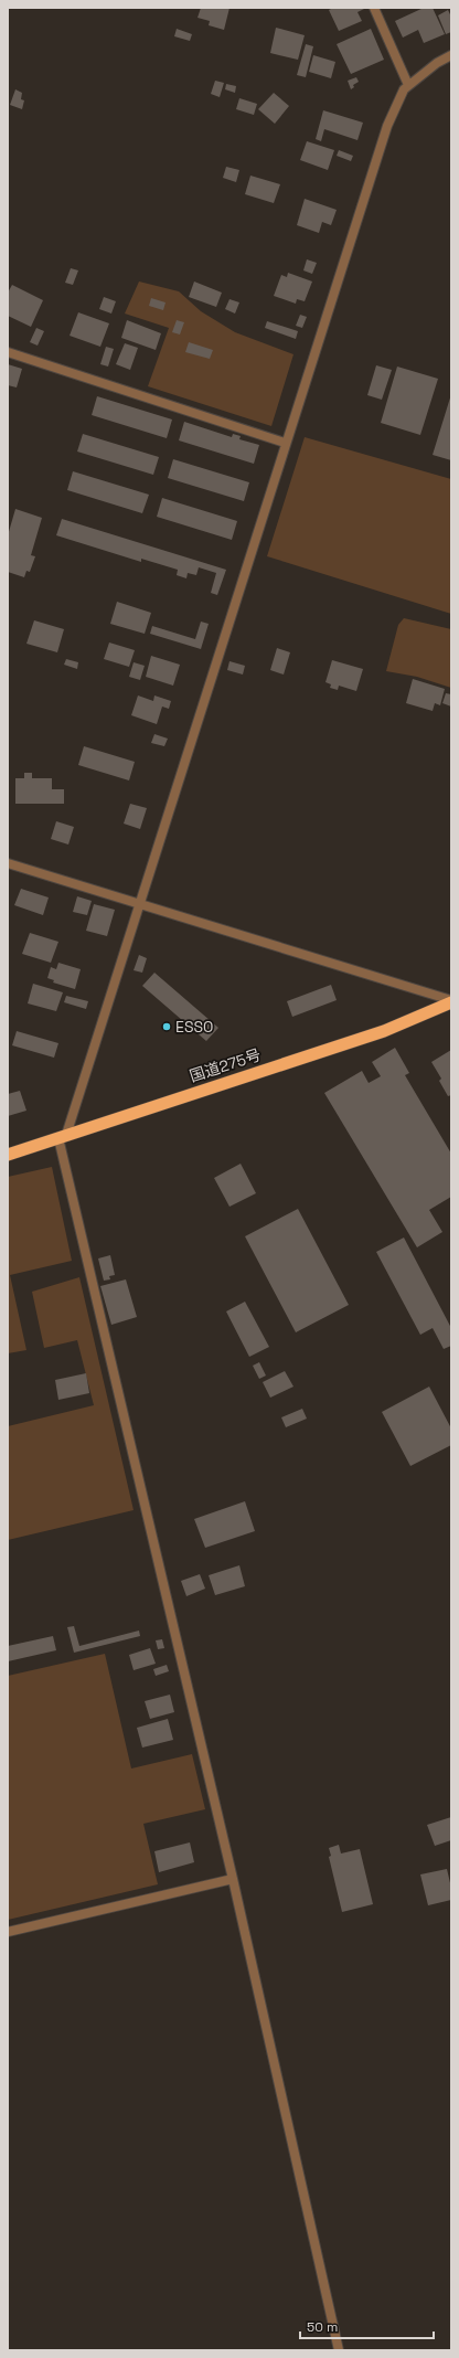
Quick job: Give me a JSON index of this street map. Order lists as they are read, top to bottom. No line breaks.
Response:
{"streets":{"highway":["国道275号"]},"places":["ESSO"],"scale_bar":"50 m"}
